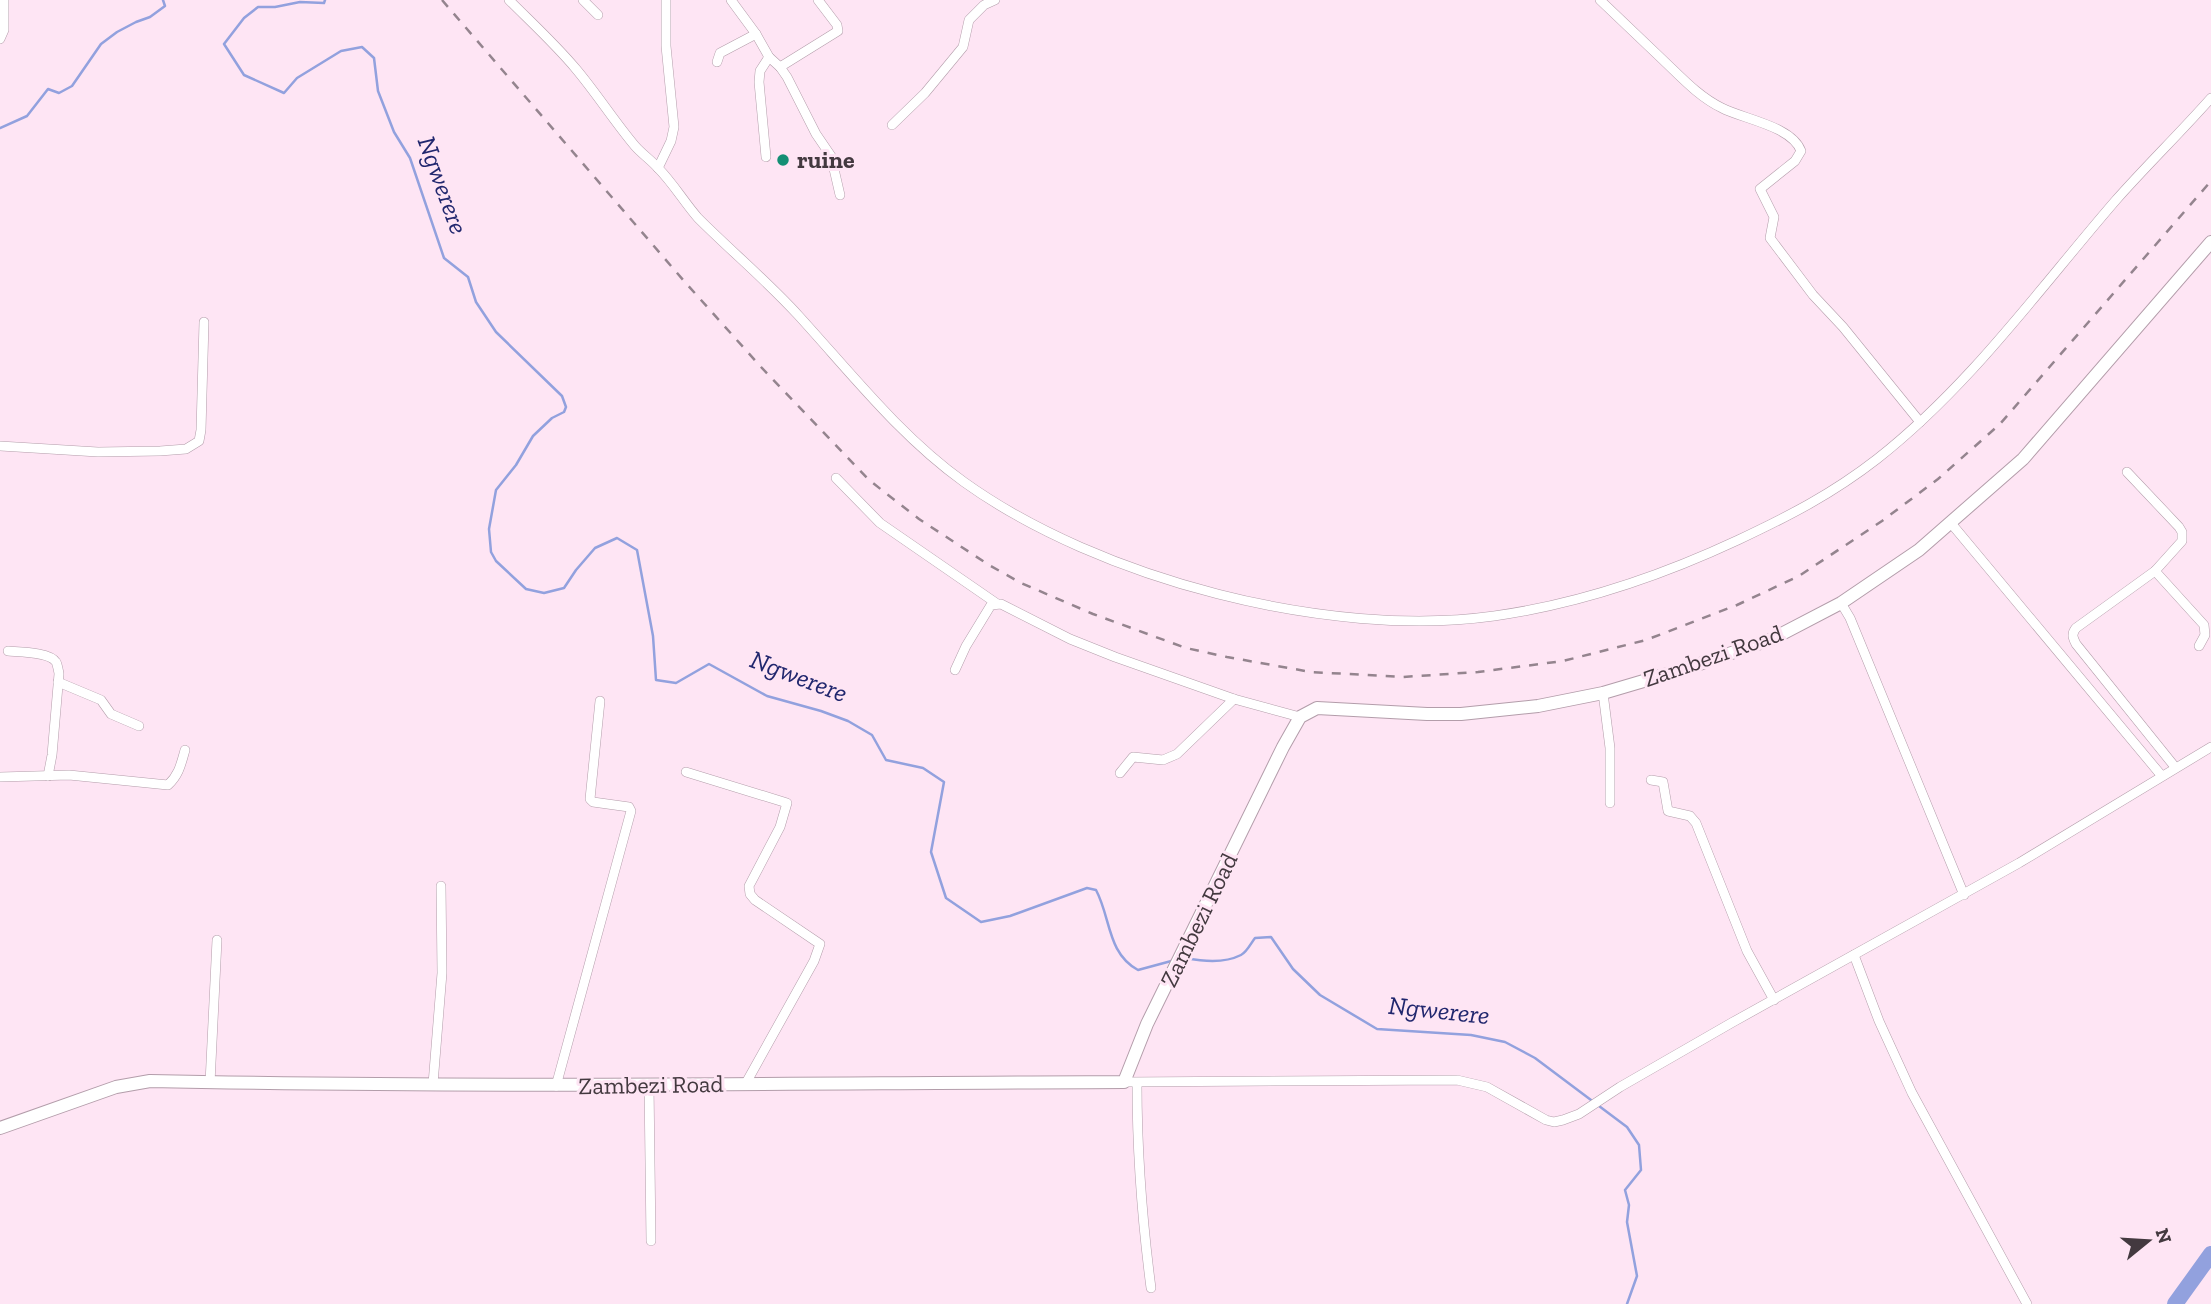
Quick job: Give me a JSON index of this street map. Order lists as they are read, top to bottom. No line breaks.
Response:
{"streets":{"main road":["Zambezi Road"]},"water":["Ngwerere"],"places":["ruine"],"north":"right"}
